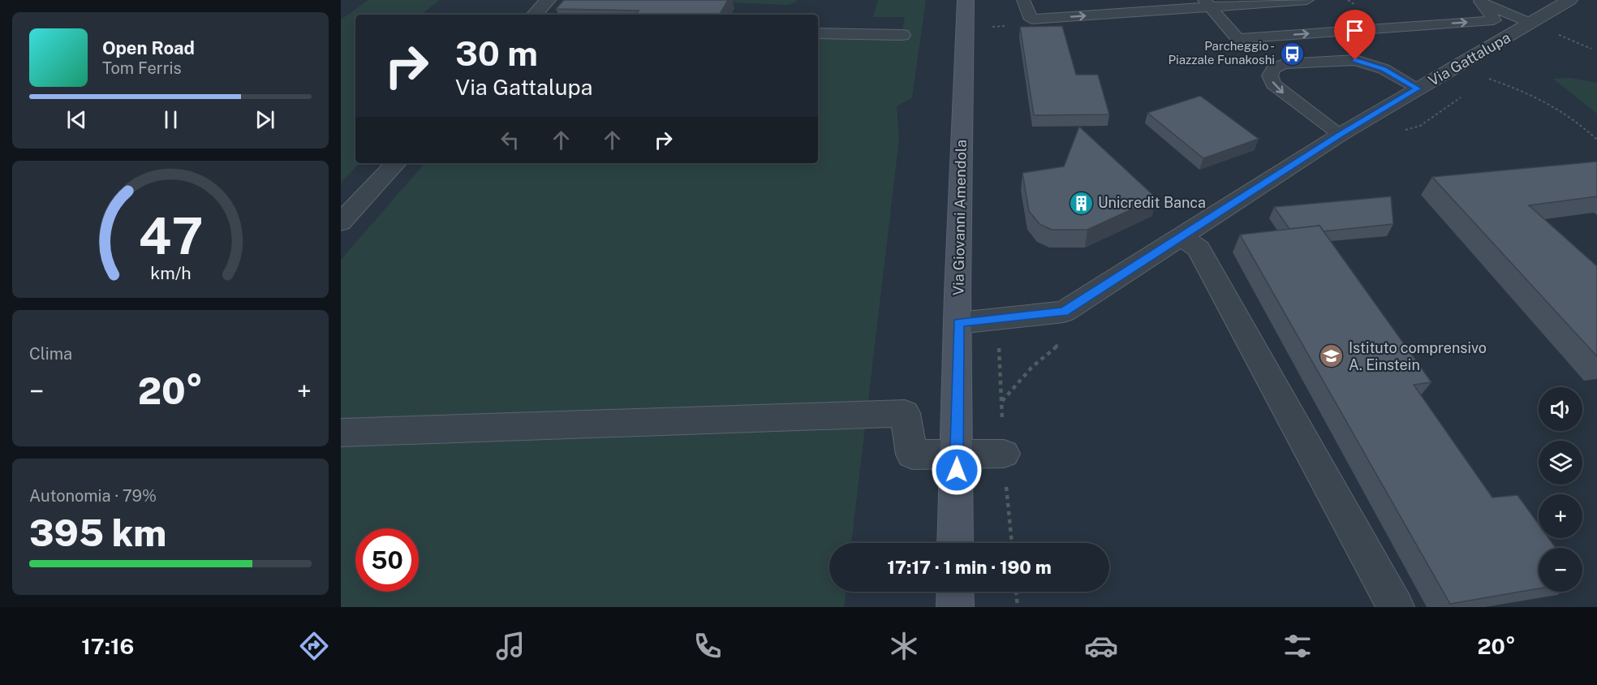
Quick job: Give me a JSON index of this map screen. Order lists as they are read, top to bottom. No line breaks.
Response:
{"streets":{"main road":["Via Giovanni Amendola"],"street":["Via Gattalupa"]},"crossings":[["Via Gattalupa","Via Giovanni Amendola"]],"places":{"bus stop":["Parcheggio - Piazzale Funakoshi"],"building":["Unicredit Banca"],"school or university":["Istituto comprensivo A. Einstein"]},"page":{"turn":["30 m","Via Gattalupa"],"song":["Open Road","Tom Ferris"],"tile":["Clima",["Autonomia · 79%","395 km"]],"heat":["−","20°","+"],"map_buttons":["+","−"],"limit":"50","trip":"17:17 · 1 min · 190 m","tabs":["17:16","20°"],"gauge":["47","km/h"]}}
